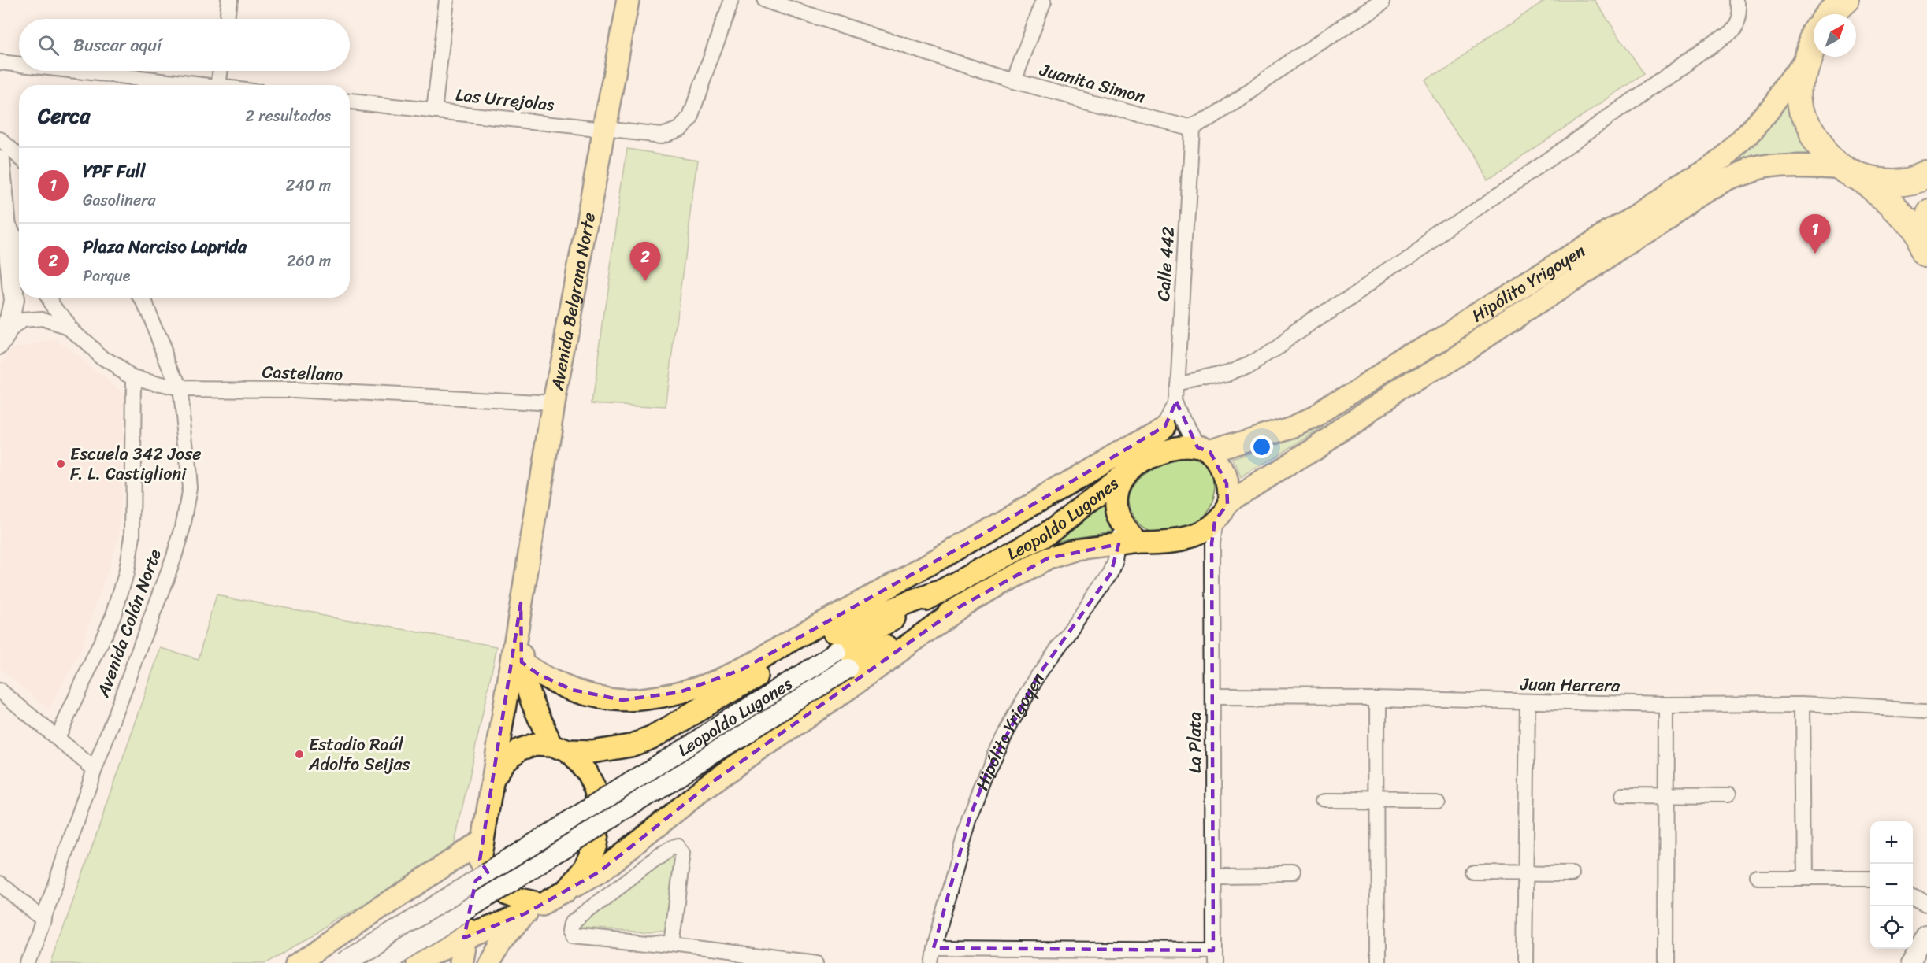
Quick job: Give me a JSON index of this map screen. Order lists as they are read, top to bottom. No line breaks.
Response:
{"streets":{"main road":["Hipólito Yrigoyen","Avenida Belgrano Norte","Leopoldo Lugones"],"street":["Juanita Simon","Las Urrejolas","Calle 442","Castellano","Avenida Colón Norte","Juan Herrera","La Plata"]},"crossings":[["Juanita Simon","Calle 442"],["Las Urrejolas","Avenida Belgrano Norte"],["Calle 442","Hipólito Yrigoyen"],["Calle 442","Leopoldo Lugones"],["Calle 442","La Plata"],["Hipólito Yrigoyen","Leopoldo Lugones"],["Hipólito Yrigoyen","La Plata"],["Avenida Belgrano Norte","Castellano"],["Castellano","Avenida Colón Norte"],["Leopoldo Lugones","La Plata"],["Juan Herrera","La Plata"]],"places":["Escuela 342 Jose F. L. Castiglioni","Estadio Raúl Adolfo Seijas"],"north":"top right","page":{"search":"Buscar aquí","heading":["Cerca","2 resultados"],"list":[{"mark":"1","name":"YPF Full","note":"Gasolinera","value":"240 m"},{"mark":"2","name":"Plaza Narciso Laprida","note":"Parque","value":"260 m"}],"pins":["1","2"],"map_buttons":["+","−"]}}
